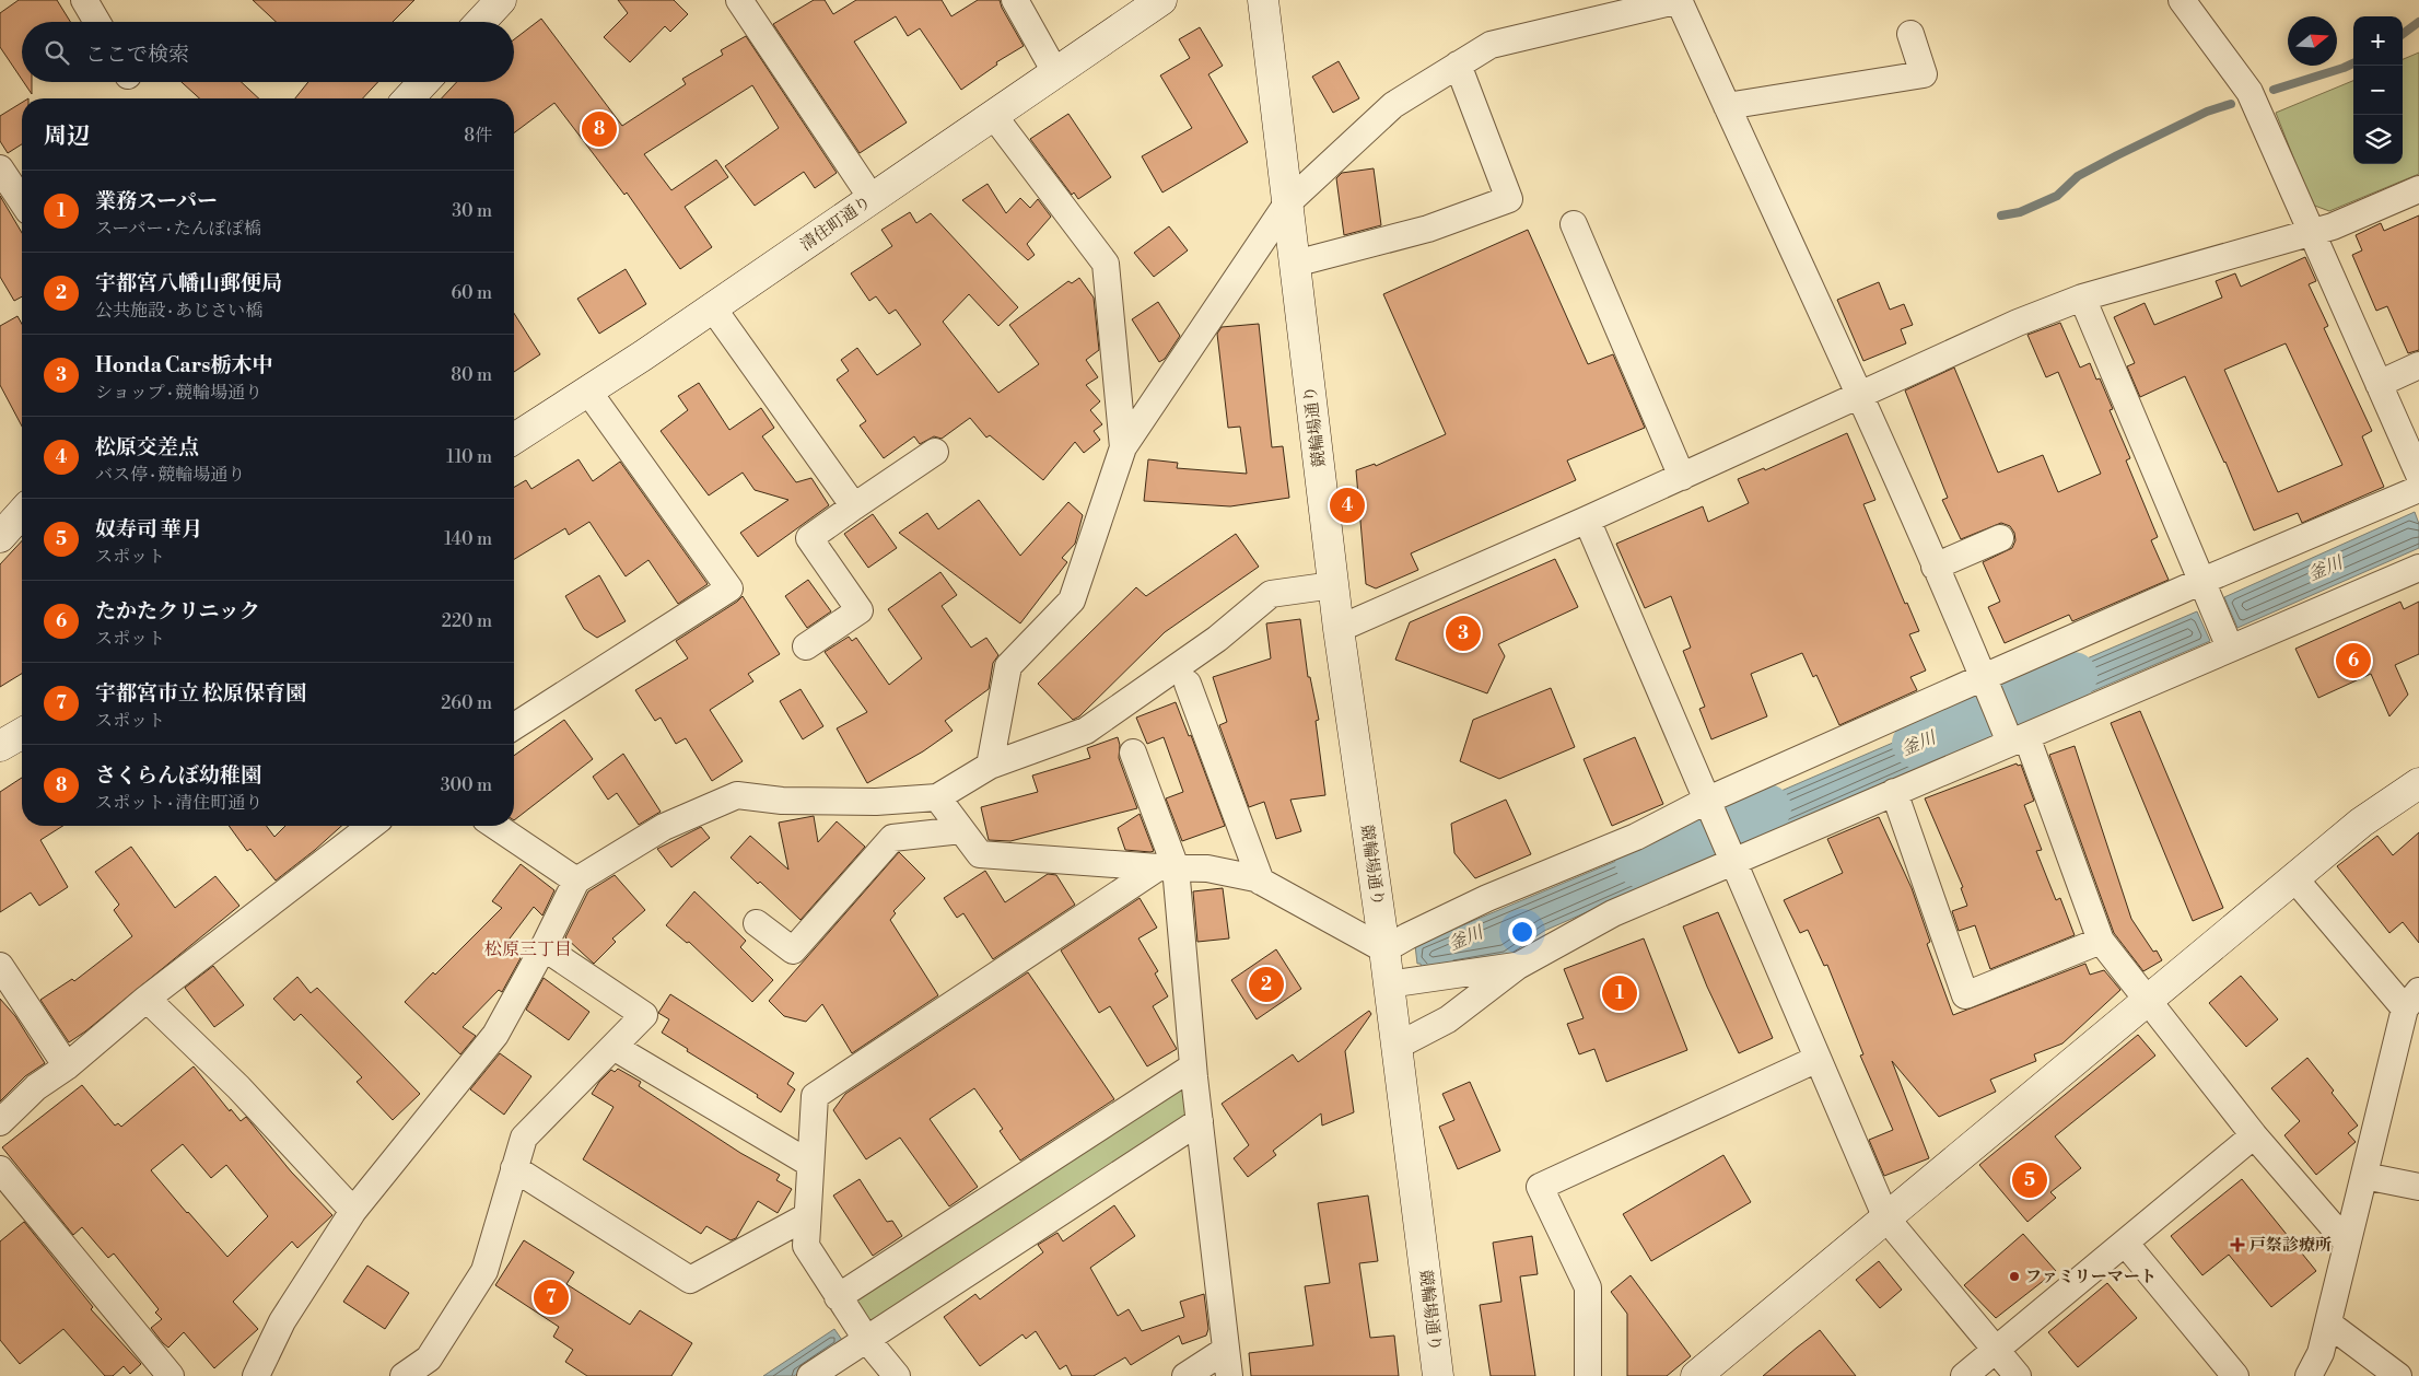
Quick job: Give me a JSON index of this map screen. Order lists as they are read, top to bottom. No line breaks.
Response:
{"streets":{"street":["清住町通り","競輪場通り"]},"districts":["松原三丁目"],"water":["釜川"],"places":{"health":["戸祭診療所"],"other":["ファミリーマート"]},"north":"right","page":{"map_buttons":["+","−"],"search":"ここで検索","heading":["周辺","8件"],"pins":["8","4","3","6","2","1","5","7"],"list":[{"mark":"1","name":"業務スーパー","note":"スーパー · たんぽぽ橋","value":"30 m"},{"mark":"2","name":"宇都宮八幡山郵便局","note":"公共施設 · あじさい橋","value":"60 m"},{"mark":"3","name":"Honda Cars栃木中","note":"ショップ · 競輪場通り","value":"80 m"},{"mark":"4","name":"松原交差点","note":"バス停 · 競輪場通り","value":"110 m"},{"mark":"5","name":"奴寿司 華月","note":"スポット","value":"140 m"},{"mark":"6","name":"たかたクリニック","note":"スポット","value":"220 m"},{"mark":"7","name":"宇都宮市立 松原保育園","note":"スポット","value":"260 m"},{"mark":"8","name":"さくらんぼ幼稚園","note":"スポット · 清住町通り","value":"300 m"}]}}
